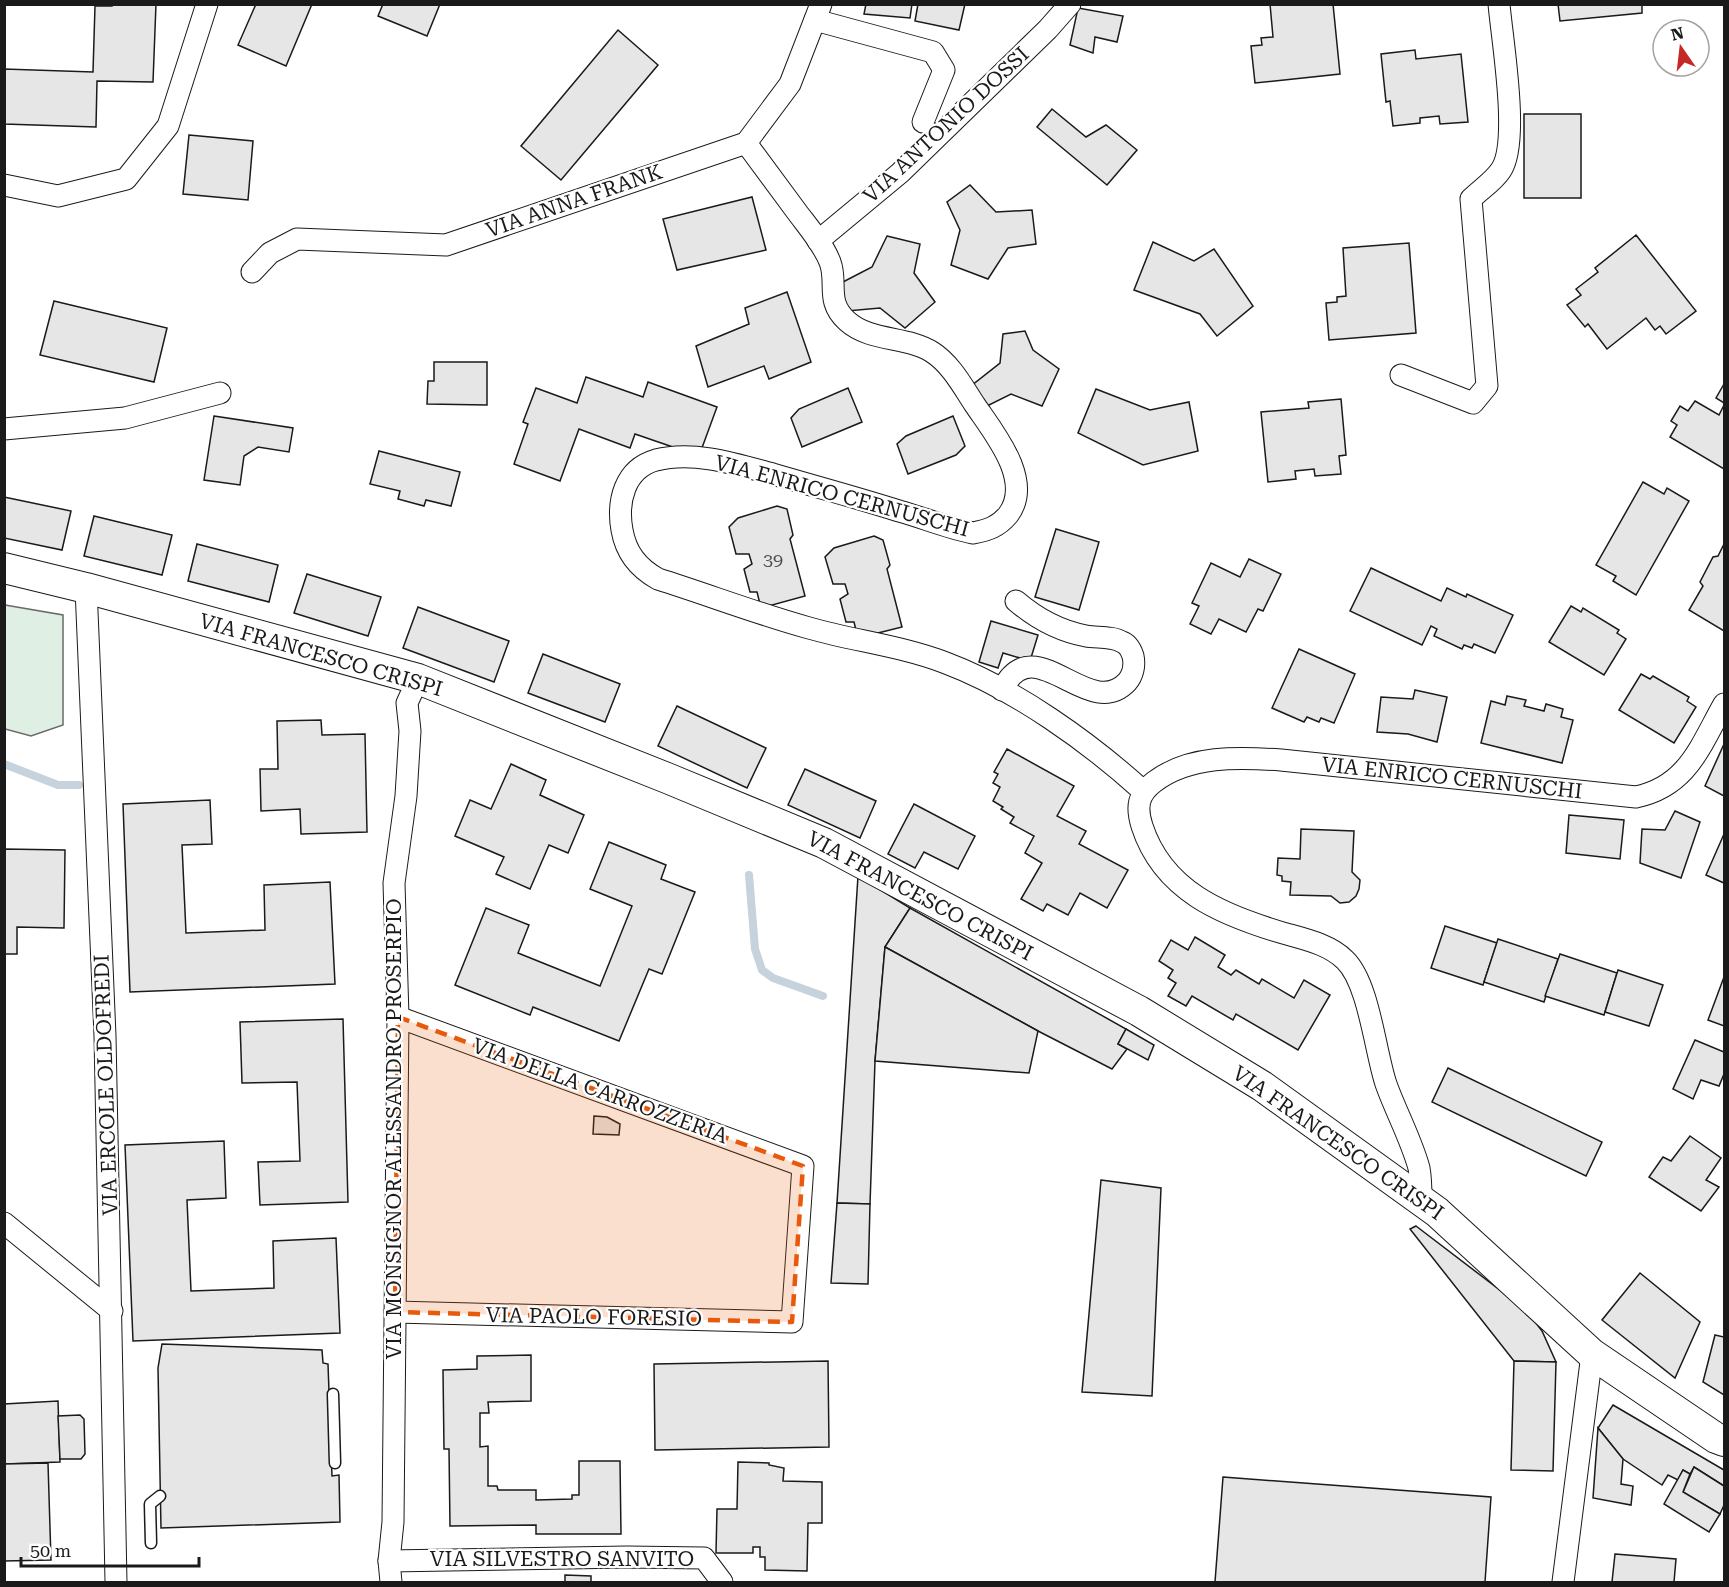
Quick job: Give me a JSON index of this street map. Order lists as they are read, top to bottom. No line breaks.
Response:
{"streets":{"street":["VIA ANTONIO DOSSI","VIA ANNA FRANK","VIA ENRICO CERNUSCHI","VIA FRANCESCO CRISPI","VIA ERCOLE OLDOFREDI","VIA DELLA CARROZZERIA","VIA MONSIGNOR ALESSANDRO PROSERPIO","VIA PAOLO FORESIO","VIA SILVESTRO SANVITO"]},"crossings":[["VIA ANTONIO DOSSI","VIA ENRICO CERNUSCHI"],["VIA ANNA FRANK","VIA ENRICO CERNUSCHI"],["VIA FRANCESCO CRISPI","VIA ERCOLE OLDOFREDI"],["VIA FRANCESCO CRISPI","VIA MONSIGNOR ALESSANDRO PROSERPIO"],["VIA DELLA CARROZZERIA","VIA MONSIGNOR ALESSANDRO PROSERPIO"],["VIA DELLA CARROZZERIA","VIA PAOLO FORESIO"],["VIA MONSIGNOR ALESSANDRO PROSERPIO","VIA PAOLO FORESIO"],["VIA MONSIGNOR ALESSANDRO PROSERPIO","VIA SILVESTRO SANVITO"]],"house_numbers":["39"],"scale_bar":"50 m","north":"top"}
